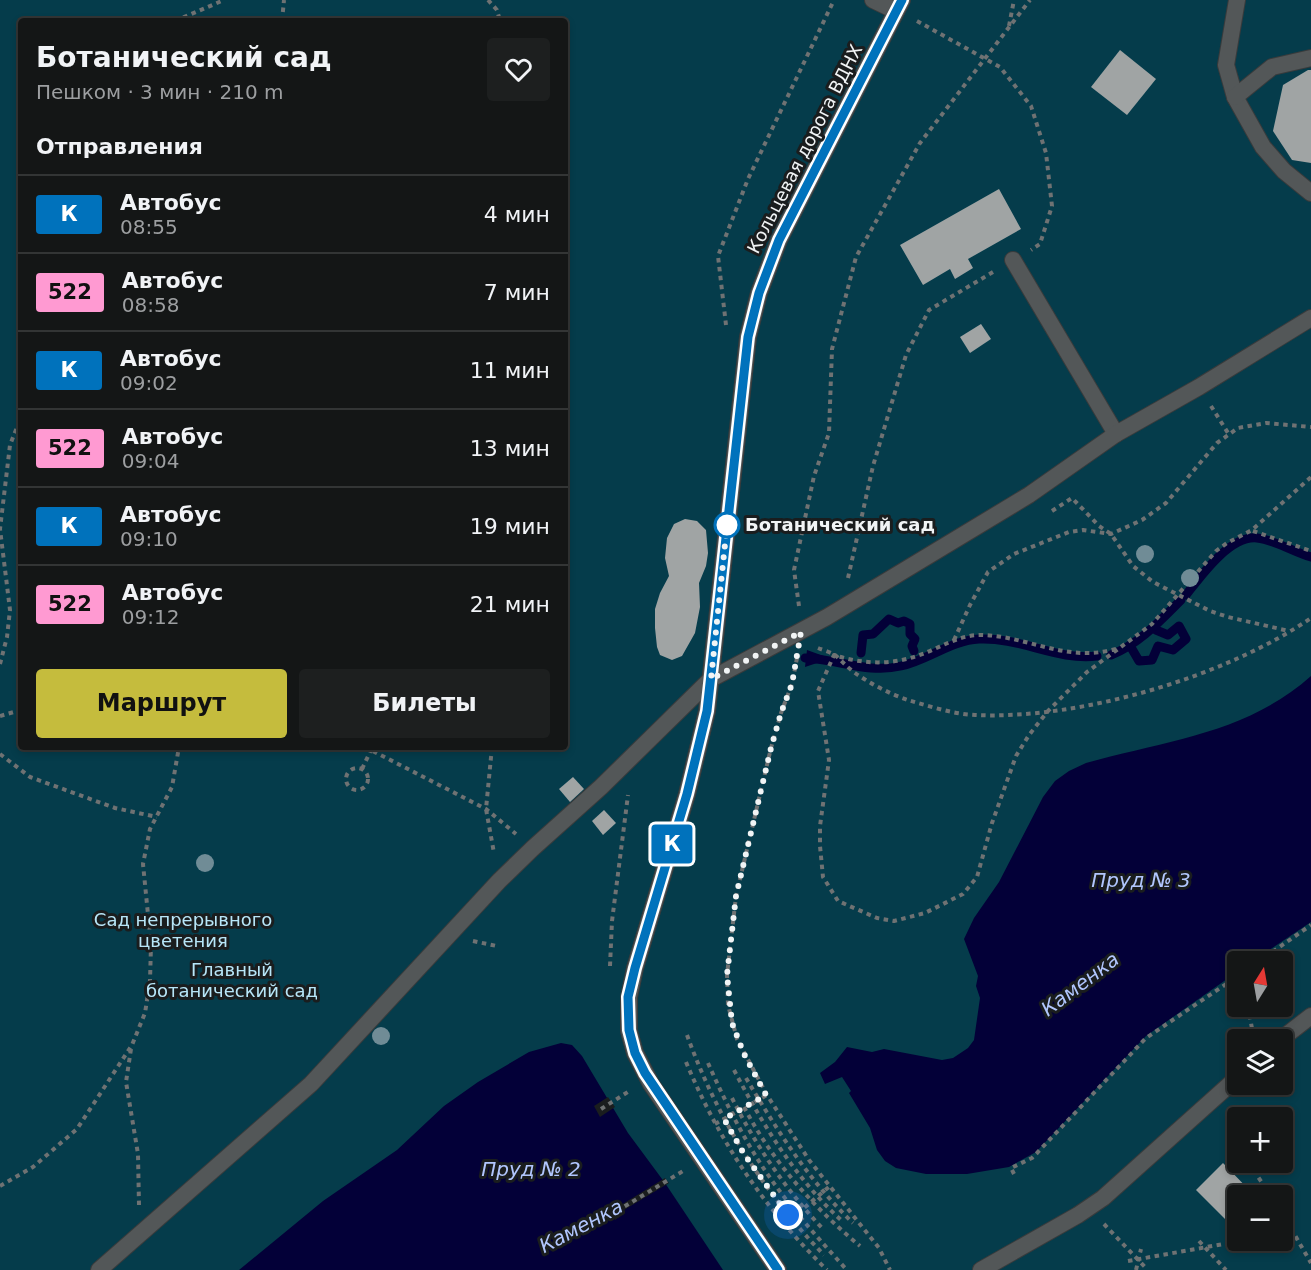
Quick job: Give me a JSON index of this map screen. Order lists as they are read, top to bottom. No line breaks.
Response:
{"streets":{"street":["Кольцевая дорога ВДНХ"]},"water":["Пруд № 3","Каменка","Пруд № 2"],"parks":["Сад непрерывного цветения","Главный ботанический сад"],"places":["Ботанический сад"],"lines":["bus line К"],"north":"top","page":{"on_map":"К","heading":[["Ботанический сад","Пешком · 3 мин · 210 m"],"Отправления"],"list":[{"mark":"К","name":"Автобус","note":"08:55","value":"4 мин"},{"mark":"522","name":"Автобус","note":"08:58","value":"7 мин"},{"mark":"К","name":"Автобус","note":"09:02","value":"11 мин"},{"mark":"522","name":"Автобус","note":"09:04","value":"13 мин"},{"mark":"К","name":"Автобус","note":"09:10","value":"19 мин"},{"mark":"522","name":"Автобус","note":"09:12","value":"21 мин"}],"buttons":["Маршрут","Билеты"],"map_buttons":["+","−"]}}
